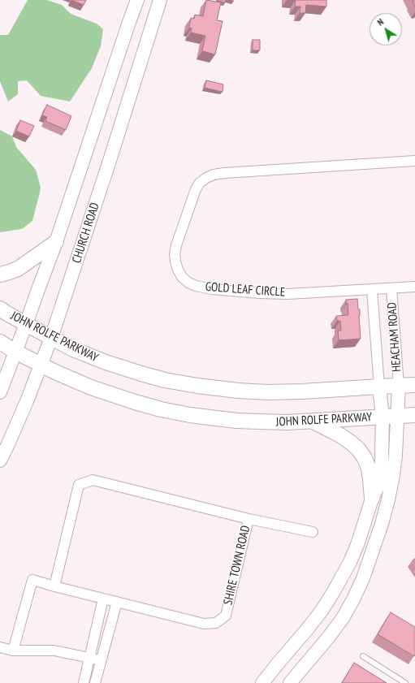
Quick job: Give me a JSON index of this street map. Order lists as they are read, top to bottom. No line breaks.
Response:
{"streets":{"main road":["CHURCH ROAD","JOHN ROLFE PARKWAY"],"street":["GOLD LEAF CIRCLE","HEACHAM ROAD","SHIRE TOWN ROAD"]},"crossings":[["CHURCH ROAD","JOHN ROLFE PARKWAY"],["GOLD LEAF CIRCLE","HEACHAM ROAD"],["JOHN ROLFE PARKWAY","HEACHAM ROAD"]],"north":"top left"}
